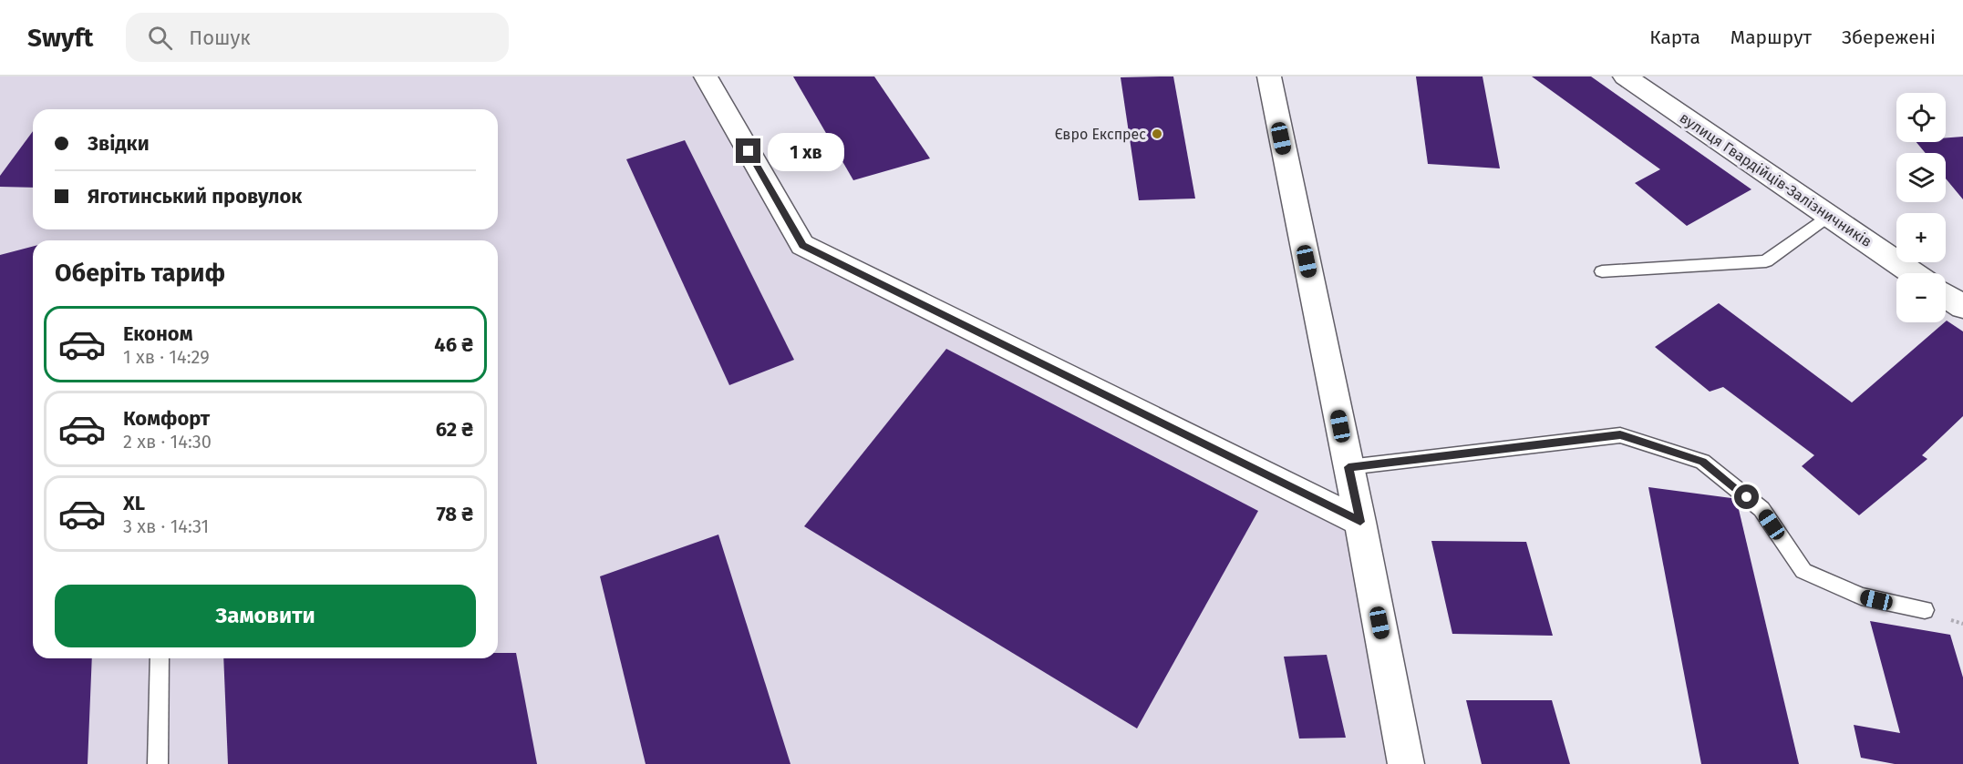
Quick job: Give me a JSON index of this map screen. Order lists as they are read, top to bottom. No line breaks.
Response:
{"streets":{"street":["вулиця Гвардійців-Залізничників"]},"places":["Євро Експрес"],"page":{"header":"Swyft","search":"Пошук","nav":["Карта","Маршрут","Збережені"],"map_buttons":["+","−"],"banner":["Звідки","Яготинський провулок"],"bubble":"1 хв","heading":"Оберіть тариф","list":[{"name":"Економ","note":"1 хв · 14:29","value":"46 ₴"},{"name":"Комфорт","note":"2 хв · 14:30","value":"62 ₴"},{"name":"XL","note":"3 хв · 14:31","value":"78 ₴"}],"buttons":"Замовити"}}
